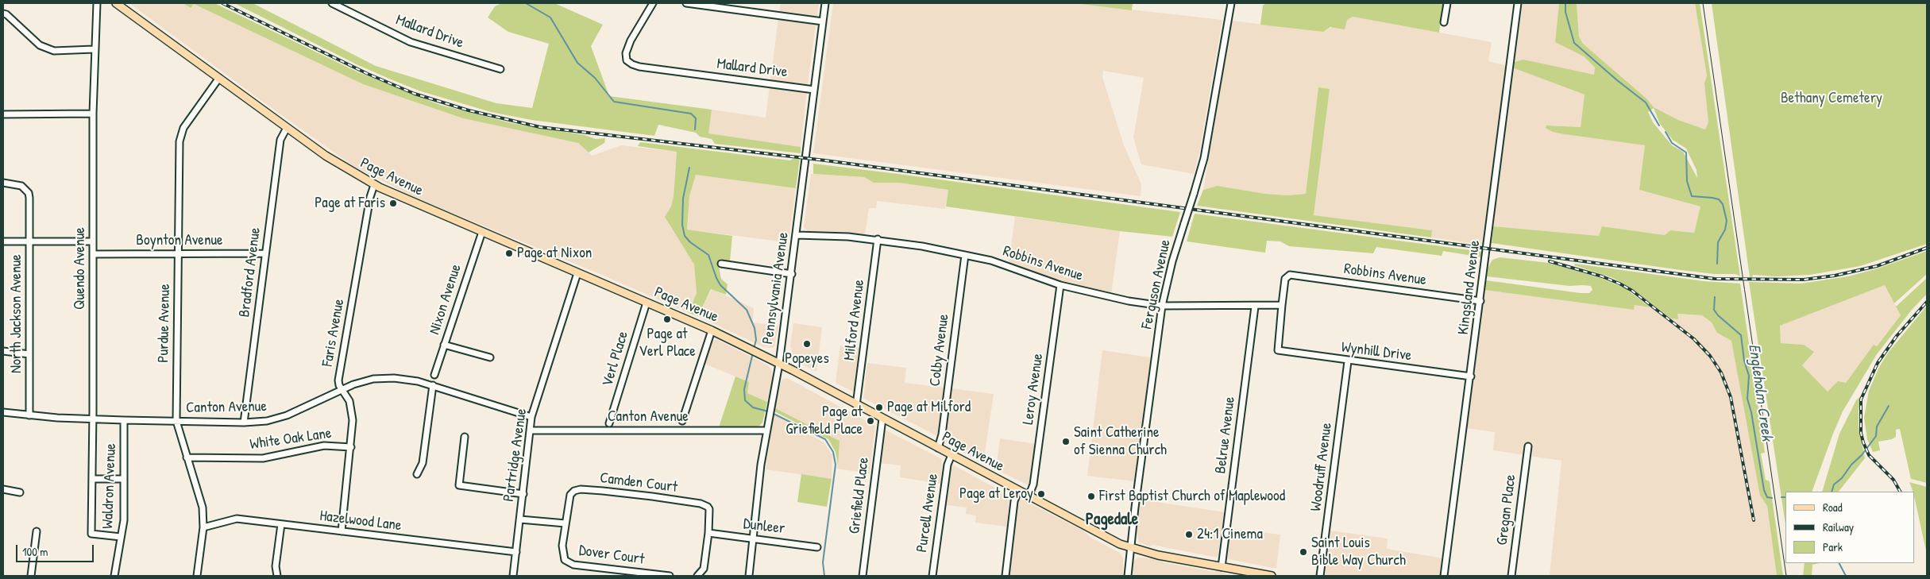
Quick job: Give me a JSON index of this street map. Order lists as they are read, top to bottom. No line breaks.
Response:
{"streets":{"main road":["Page Avenue"],"street":["Mallard Drive","Boynton Avenue","Robbins Avenue","Quendo Avenue","Bradford Avenue","Ferguson Avenue","Kingsland Avenue","Pennsylvania Avenue","Nixon Avenue","North Jackson Avenue","Milford Avenue","Purdue Avenue","Faris Avenue","Colby Avenue","Wynhill Drive","Verl Place","Leroy Avenue","Canton Avenue","Belrue Avenue","White Oak Lane","Partridge Avenue","Woodruff Avenue","Camden Court","Waldron Avenue","Griefield Place","Gregan Place","Purcell Avenue","Hazelwood Lane","Dunleer","Dover Court"]},"crossings":[["Mallard Drive","Pennsylvania Avenue"],["Page Avenue","Bradford Avenue"],["Page Avenue","Ferguson Avenue"],["Page Avenue","Pennsylvania Avenue"],["Page Avenue","Nixon Avenue"],["Page Avenue","Milford Avenue"],["Page Avenue","Purdue Avenue"],["Page Avenue","Faris Avenue"],["Page Avenue","Colby Avenue"],["Page Avenue","Verl Place"],["Page Avenue","Leroy Avenue"],["Page Avenue","Belrue Avenue"],["Page Avenue","Partridge Avenue"],["Page Avenue","Griefield Place"],["Page Avenue","Purcell Avenue"],["Boynton Avenue","Quendo Avenue"],["Boynton Avenue","Bradford Avenue"],["Boynton Avenue","Purdue Avenue"],["Robbins Avenue","Ferguson Avenue"],["Robbins Avenue","Kingsland Avenue"],["Robbins Avenue","Pennsylvania Avenue"],["Robbins Avenue","Milford Avenue"],["Robbins Avenue","Colby Avenue"],["Robbins Avenue","Wynhill Drive"],["Robbins Avenue","Leroy Avenue"],["Robbins Avenue","Belrue Avenue"],["Quendo Avenue","Canton Avenue"],["Quendo Avenue","Waldron Avenue"],["Bradford Avenue","Canton Avenue"],["Kingsland Avenue","Wynhill Drive"],["Pennsylvania Avenue","Canton Avenue"],["Pennsylvania Avenue","Dunleer"],["North Jackson Avenue","Canton Avenue"],["Purdue Avenue","Canton Avenue"],["Purdue Avenue","White Oak Lane"],["Purdue Avenue","Hazelwood Lane"],["Faris Avenue","Canton Avenue"],["Faris Avenue","White Oak Lane"],["Faris Avenue","Hazelwood Lane"],["Wynhill Drive","Woodruff Avenue"],["Canton Avenue","Partridge Avenue"],["Canton Avenue","Waldron Avenue"],["Partridge Avenue","Hazelwood Lane"],["Camden Court","Dunleer"],["Camden Court","Dover Court"]],"districts":["Pagedale"],"water":["Engleholm Creek"],"parks":["Bethany Cemetery"],"places":["Page at Faris","Page at Nixon","Page at Verl Place","Popeyes","Page at Milford","Page at Griefield Place","Saint Catherine of Sienna Church","Page at Leroy","First Baptist Church of Maplewood","24:1 Cinema","Saint Louis Bible Way Church"],"legend":["Road","Railway","Park"],"scale_bar":"100 m"}
